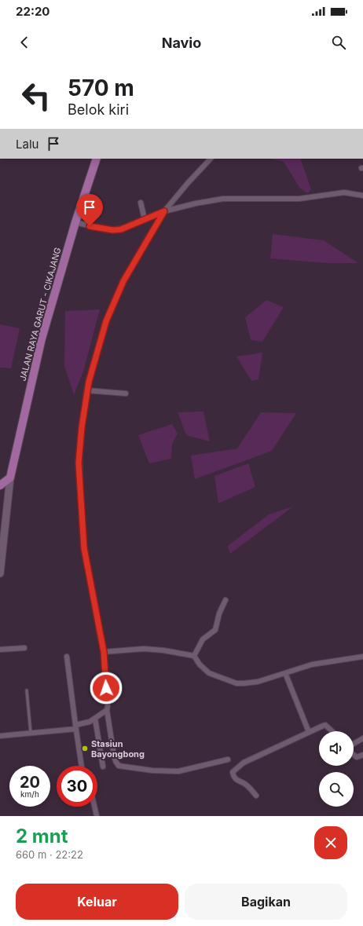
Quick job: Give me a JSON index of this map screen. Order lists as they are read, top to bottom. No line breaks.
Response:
{"streets":{"main road":["JALAN RAYA GARUT - CIKAJANG"]},"places":["Stasiun Bayongbong"],"page":{"status":"22:20","header":"Navio","turn":["570 m","Belok kiri"],"then":"Lalu","speed":"20 km/h","limit":"30","heading":["2 mnt","660 m · 22:22"],"buttons":["Keluar","Bagikan"]}}
